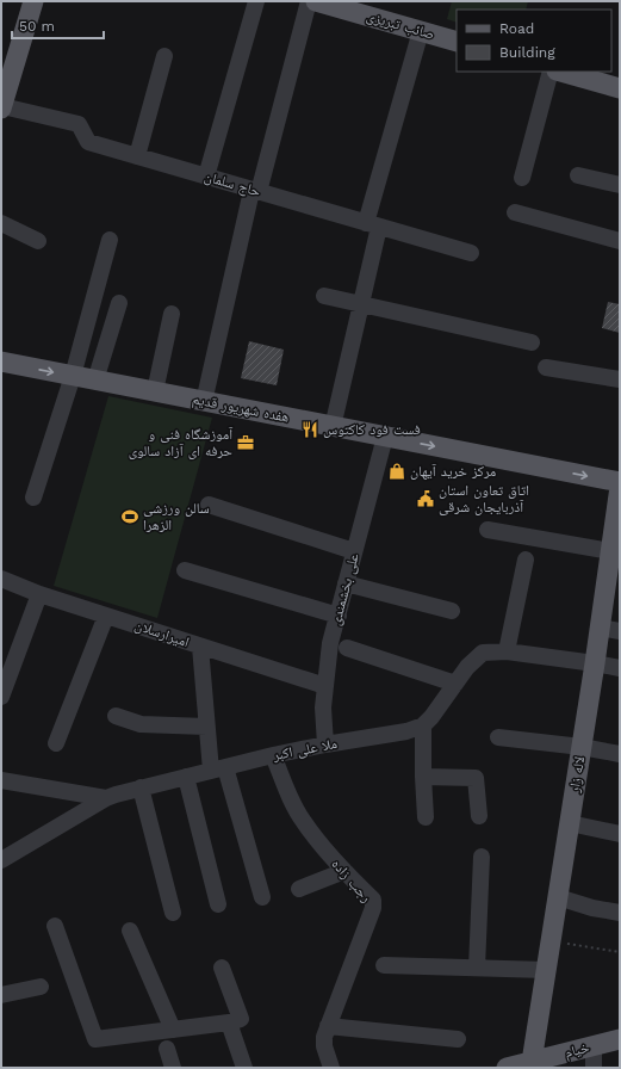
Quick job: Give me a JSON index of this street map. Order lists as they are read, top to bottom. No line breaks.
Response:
{"streets":{"main road":["صائب تبریزی","هفده شهریور قدیم","لاله زار","خیام"],"street":["حاج سلمان","علی بخشمندی","امیرارسلان","ملا علی اکبر","رجب زاده"]},"crossings":[["هفده شهریور قدیم","علی بخشمندی"],["علی بخشمندی","امیرارسلان"],["علی بخشمندی","ملا علی اکبر"],["ملا علی اکبر","رجب زاده"],["لاله زار","خیام"]],"one_way":["هفده شهریور قدیم"],"places":{"restaurant":["فست فود کاکتوس"],"office":["آموزشگاه فنی و حرفه ای آزاد سالوی"],"shop":["مرکز خرید آیهان"],"public building":["اتاق تعاون استان آذربایجان شرقی"],"sports":["سالن ورزشی الزهرا"]},"legend":["Road","Building"],"scale_bar":"50 m"}
